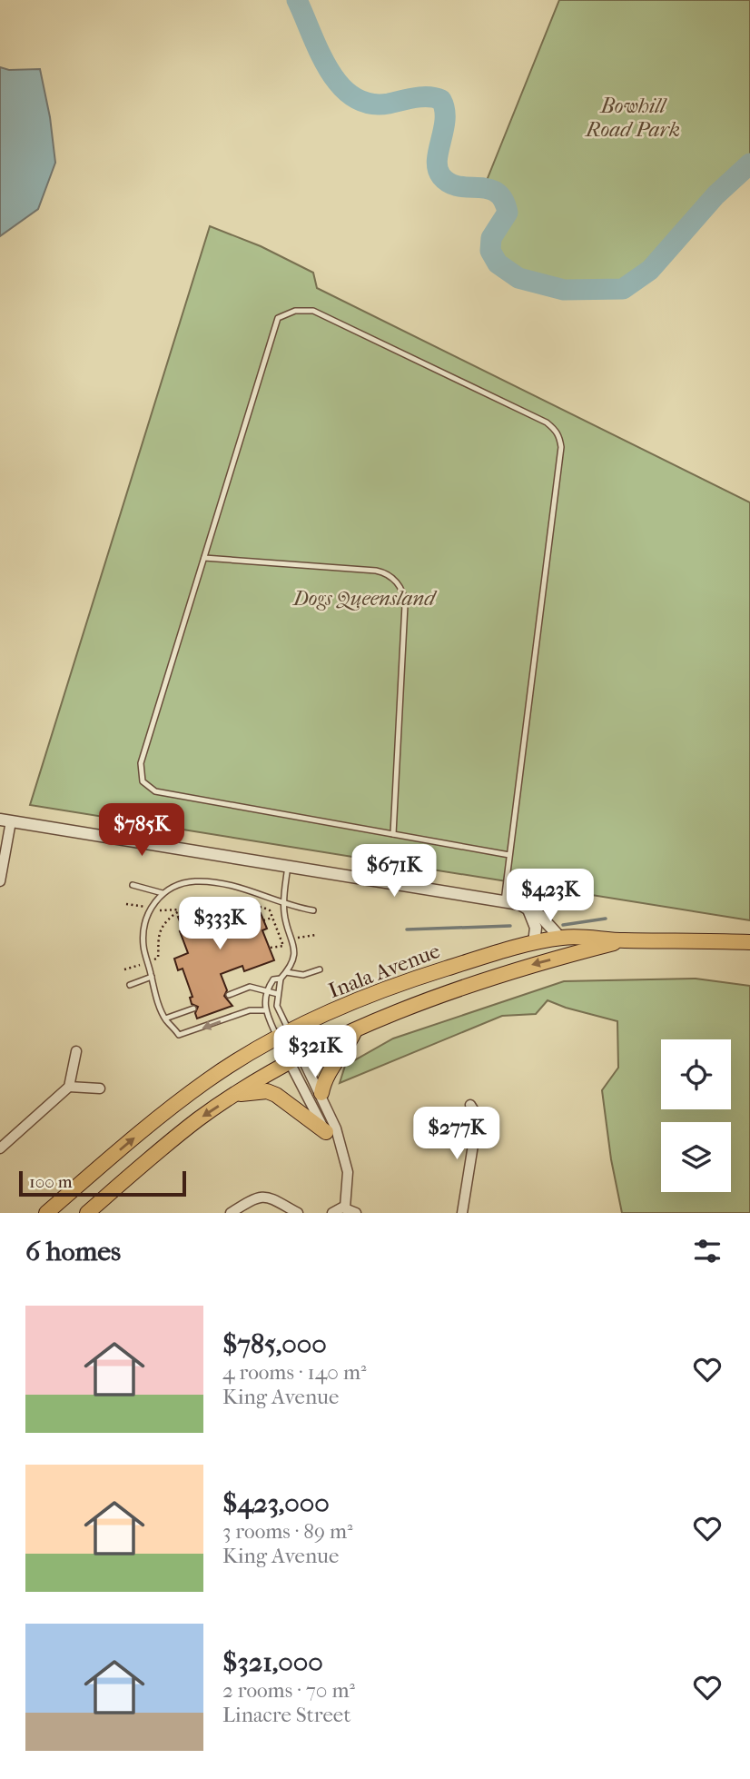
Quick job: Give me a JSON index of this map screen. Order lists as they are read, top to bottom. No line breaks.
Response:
{"streets":{"main road":["Inala Avenue"]},"parks":["Bowhill Road Park","Dogs Queensland"],"scale_bar":"100 m","page":{"price":["$785K","$671K","$423K","$333K","$321K","$277K"],"scale":"100 m","heading":"6 homes","list":[{"name":"$785,000","note":"4 rooms · 140 m² · King Avenue"},{"name":"$423,000","note":"3 rooms · 89 m² · King Avenue"},{"name":"$321,000","note":"2 rooms · 70 m² · Linacre Street"}]}}
